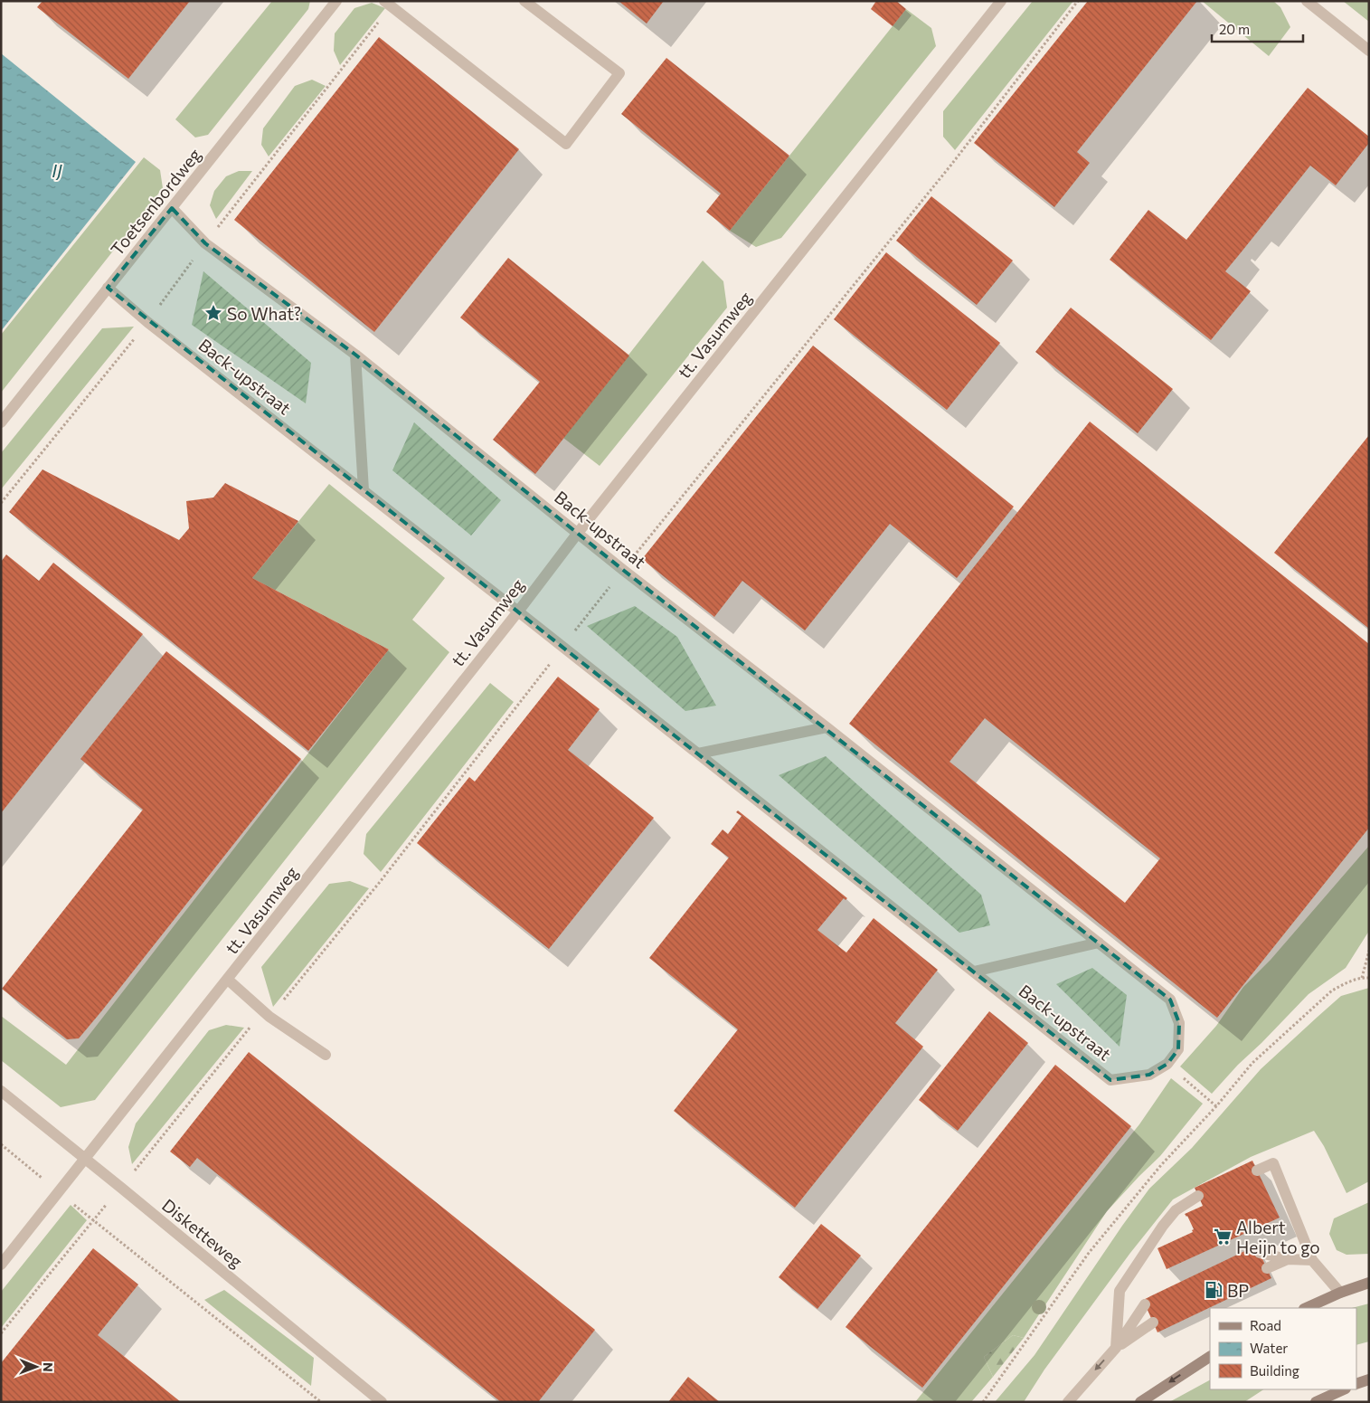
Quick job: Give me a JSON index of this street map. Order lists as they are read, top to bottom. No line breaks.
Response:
{"streets":{"street":["Toetsenbordweg","tt. Vasumweg","Back-upstraat","Disketteweg"]},"crossings":[["Toetsenbordweg","Back-upstraat"],["tt. Vasumweg","Back-upstraat"],["tt. Vasumweg","Disketteweg"]],"water":["IJ"],"places":{"place":["So What?"],"supermarket":["Albert Heijn to go"],"fuel station":["BP"]},"legend":["Road","Water","Building"],"scale_bar":"20 m","north":"right"}
